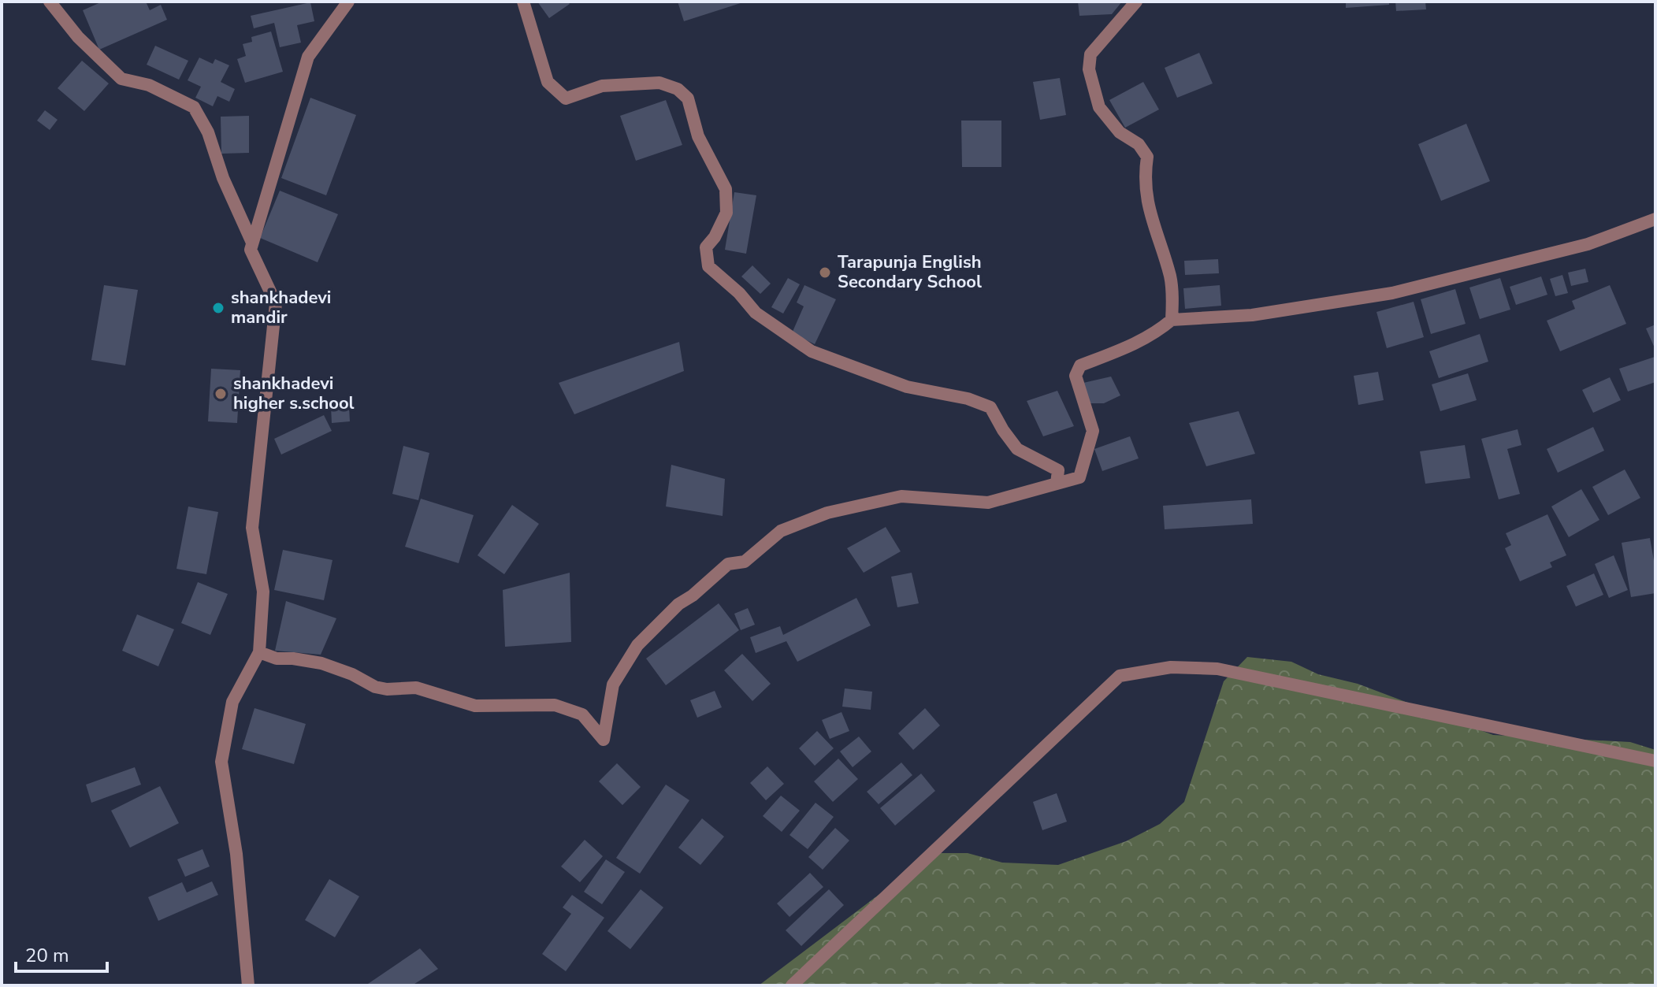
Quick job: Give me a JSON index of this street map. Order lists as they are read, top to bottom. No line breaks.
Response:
{"places":["Tarapunja English Secondary School","shankhadevi mandir","shankhadevi higher s.school"],"scale_bar":"20 m"}
